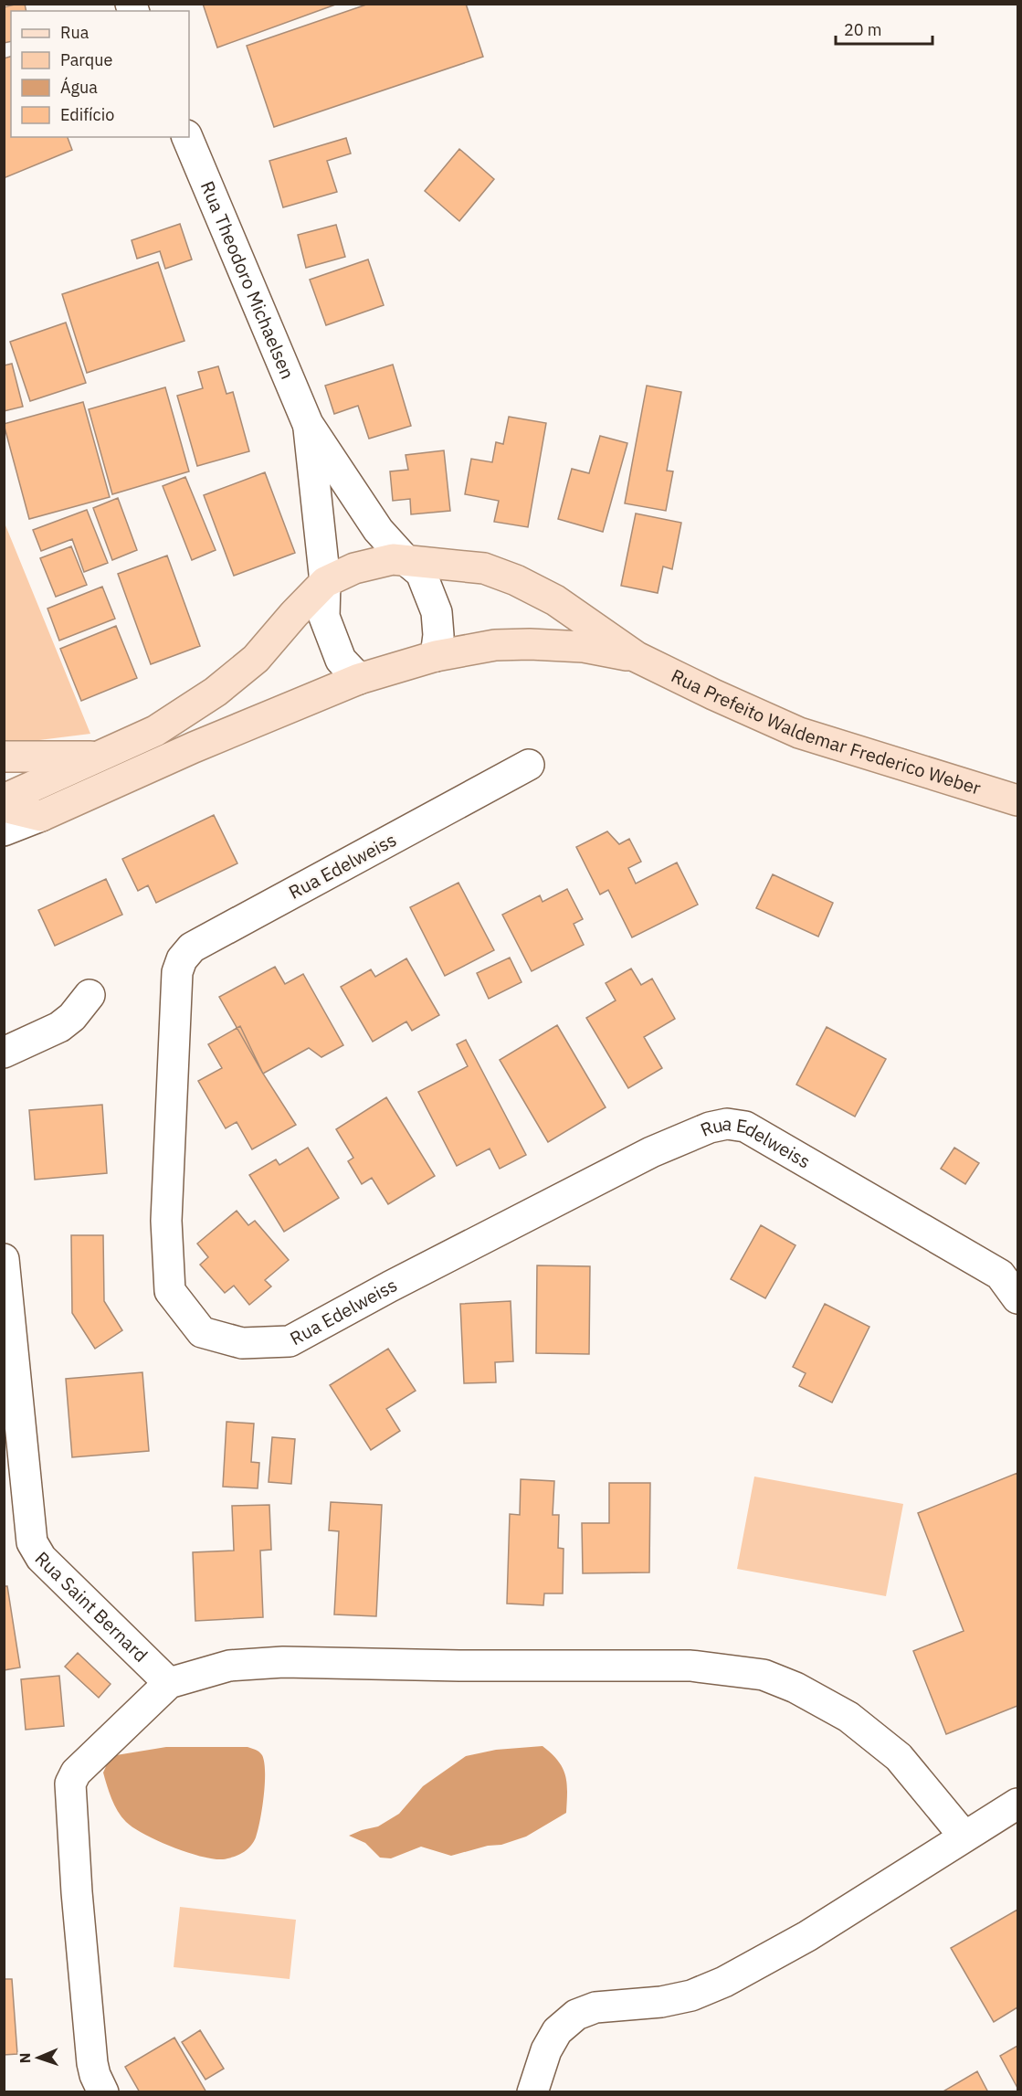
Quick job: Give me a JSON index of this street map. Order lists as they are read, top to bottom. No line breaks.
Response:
{"streets":{"main road":["Rua Prefeito Waldemar Frederico Weber"],"street":["Rua Theodoro Michaelsen","Rua Edelweiss","Rua Saint Bernard"]},"legend":["Rua","Parque","Água","Edifício"],"scale_bar":"20 m","north":"left"}
